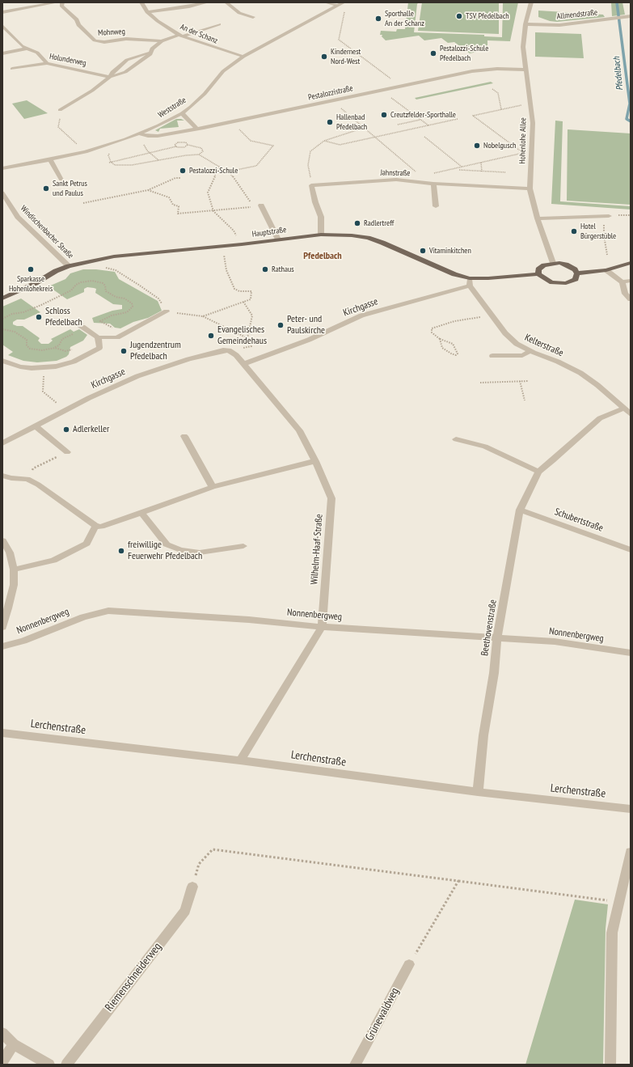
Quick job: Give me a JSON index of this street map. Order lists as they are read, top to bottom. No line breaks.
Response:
{"streets":{"main road":["Hauptstraße"],"street":["Allmendstraße","Mohnweg","An der Schanz","Holunderweg","Pestalozzistraße","Weststraße","Hohenlohe Allee","Jahnstraße","Windischenbacher Straße","Kirchgasse","Kelterstraße","Schubertstraße","Wilhelm-Haaf-Straße","Nonnenbergweg","Beethovenstraße","Lerchenstraße","Riemenschneiderweg","Grünewaldweg"]},"crossings":[["Allmendstraße","Hohenlohe Allee"],["Mohnweg","Holunderweg"],["An der Schanz","Holunderweg"],["An der Schanz","Weststraße"],["Pestalozzistraße","Weststraße"],["Pestalozzistraße","Hohenlohe Allee"],["Hohenlohe Allee","Jahnstraße"],["Windischenbacher Straße","Hauptstraße"],["Kirchgasse","Kelterstraße"],["Kirchgasse","Wilhelm-Haaf-Straße"],["Kelterstraße","Beethovenstraße"],["Schubertstraße","Beethovenstraße"],["Wilhelm-Haaf-Straße","Nonnenbergweg"],["Wilhelm-Haaf-Straße","Lerchenstraße"],["Nonnenbergweg","Beethovenstraße"],["Beethovenstraße","Lerchenstraße"]],"districts":["Pfedelbach"],"water":["Pfedelbach"],"places":["TSV Pfedelbach","Sporthalle An der Schanz","Pestalozzi-Schule Pfedelbach","Kindernest Nord-West","Creutzfelder-Sporthalle","Hallenbad Pfedelbach","Nobelgusch","Pestalozzi-Schule","Sankt Petrus und Paulus","Radlertreff","Hotel Bürgerstüble","Vitaminkitchen","Sparkasse Hohenlohekreis","Rathaus","Schloss Pfedelbach","Peter- und Paulskirche","Evangelisches Gemeindehaus","Jugendzentrum Pfedelbach","Adlerkeller","freiwillige Feuerwehr Pfedelbach"]}
